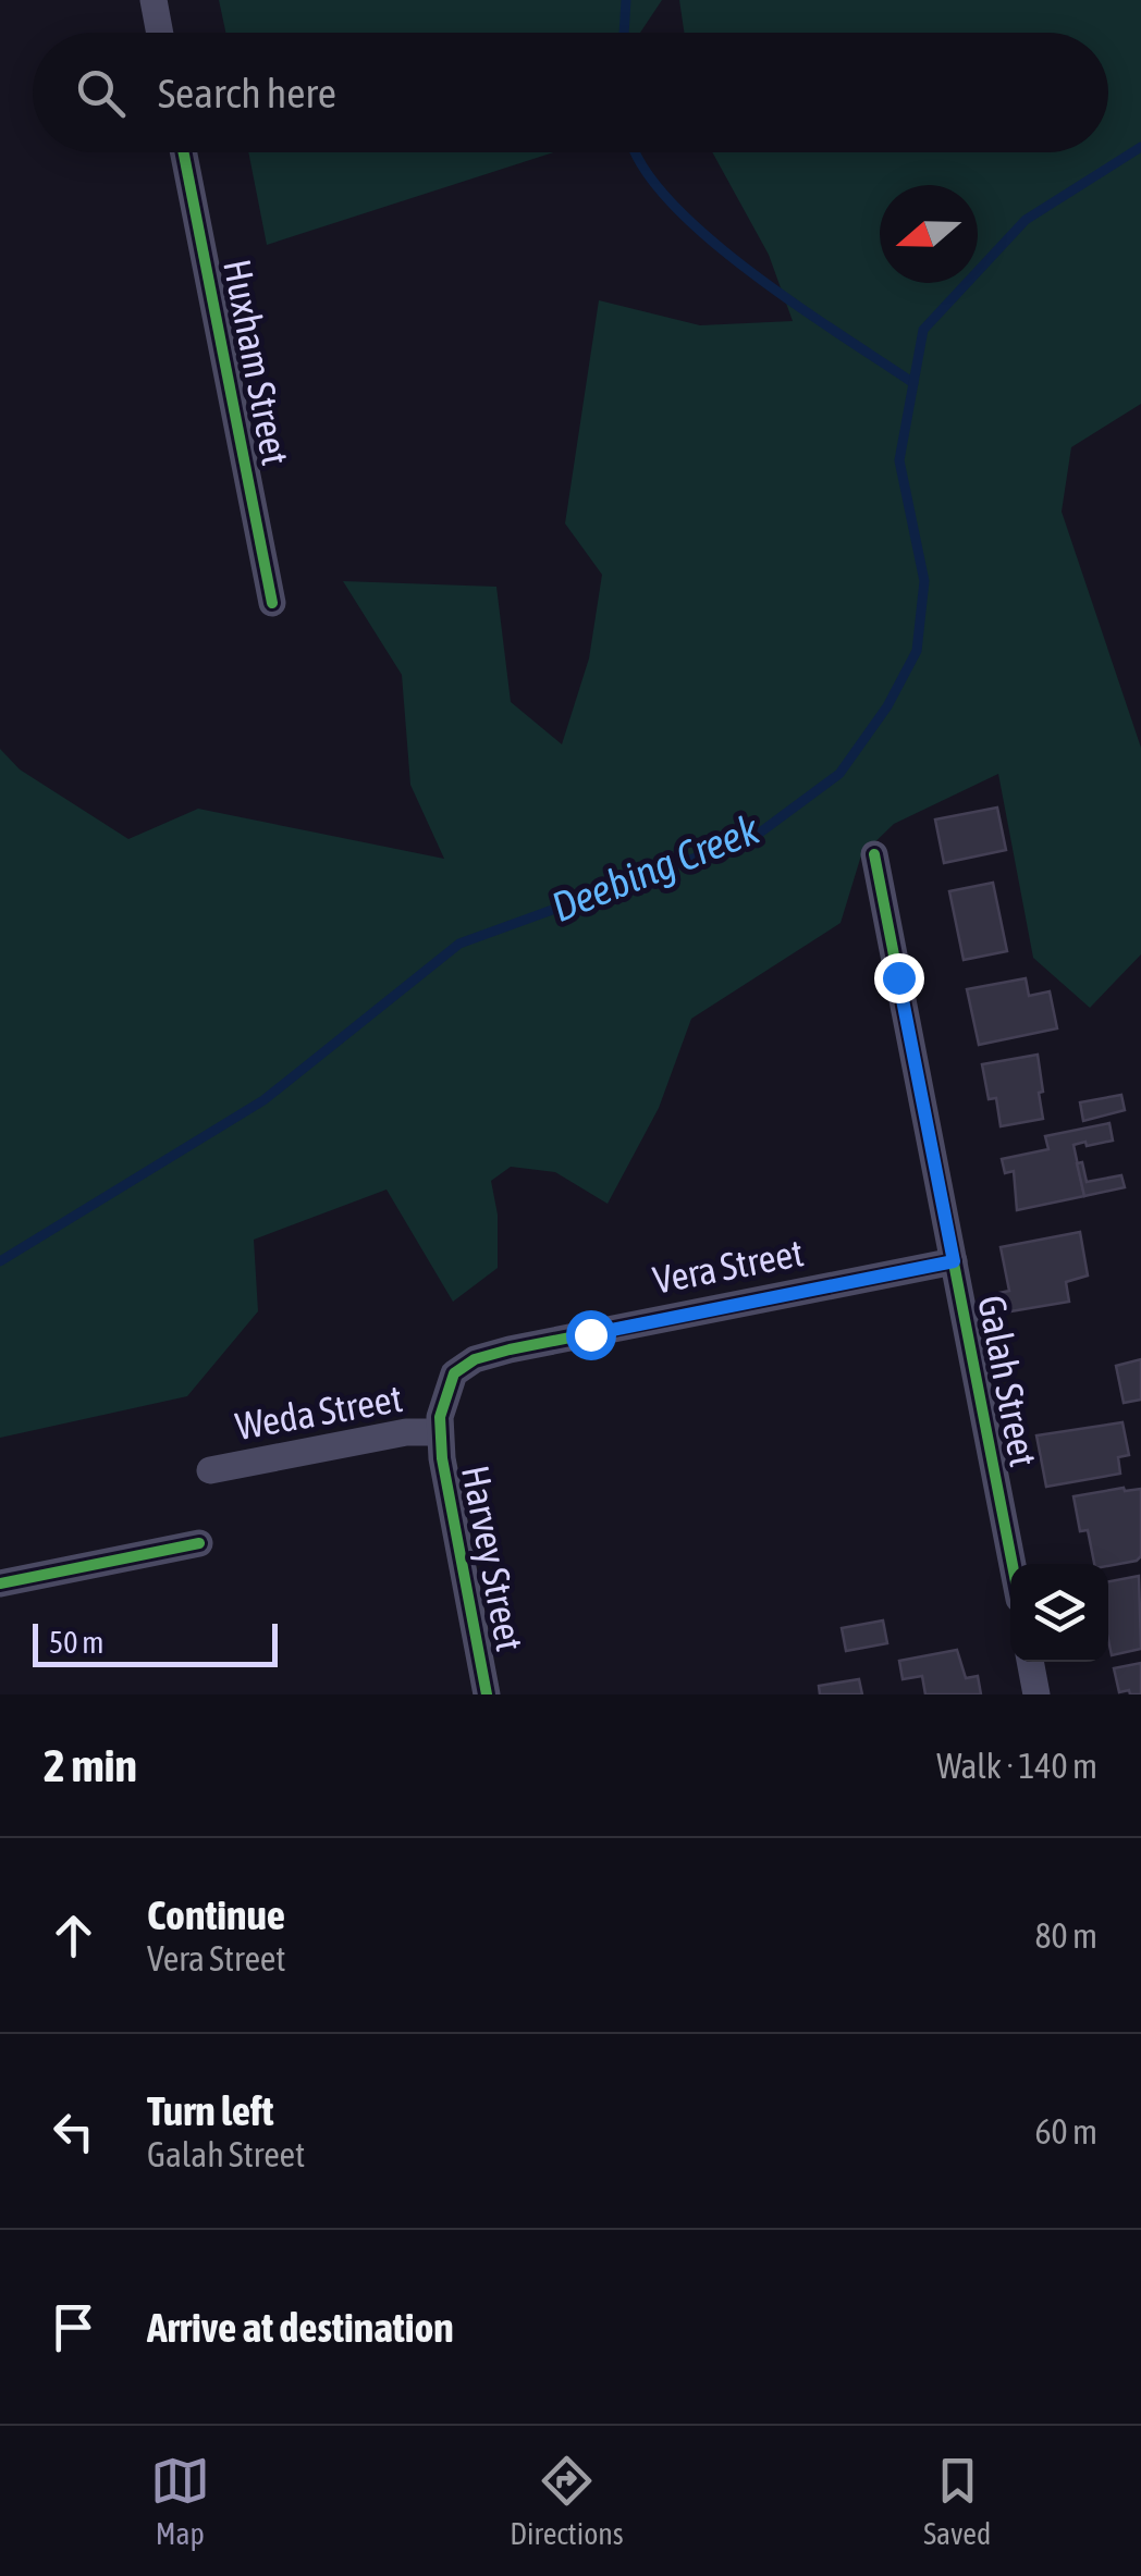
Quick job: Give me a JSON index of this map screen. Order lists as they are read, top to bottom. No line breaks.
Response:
{"streets":{"street":["Huxham Street","Vera Street","Galah Street","Weda Street","Harvey Street"]},"crossings":[["Vera Street","Galah Street"],["Vera Street","Weda Street"],["Vera Street","Harvey Street"],["Weda Street","Harvey Street"]],"water":["Deebing Creek"],"scale_bar":"50 m","north":"left","page":{"search":"Search here","scale":"50 m","heading":["2 min","Walk · 140 m"],"list":[["Continue","Vera Street","80 m"],["Turn left","Galah Street","60 m"],"Arrive at destination"],"nav":["Map","Directions","Saved"]}}
